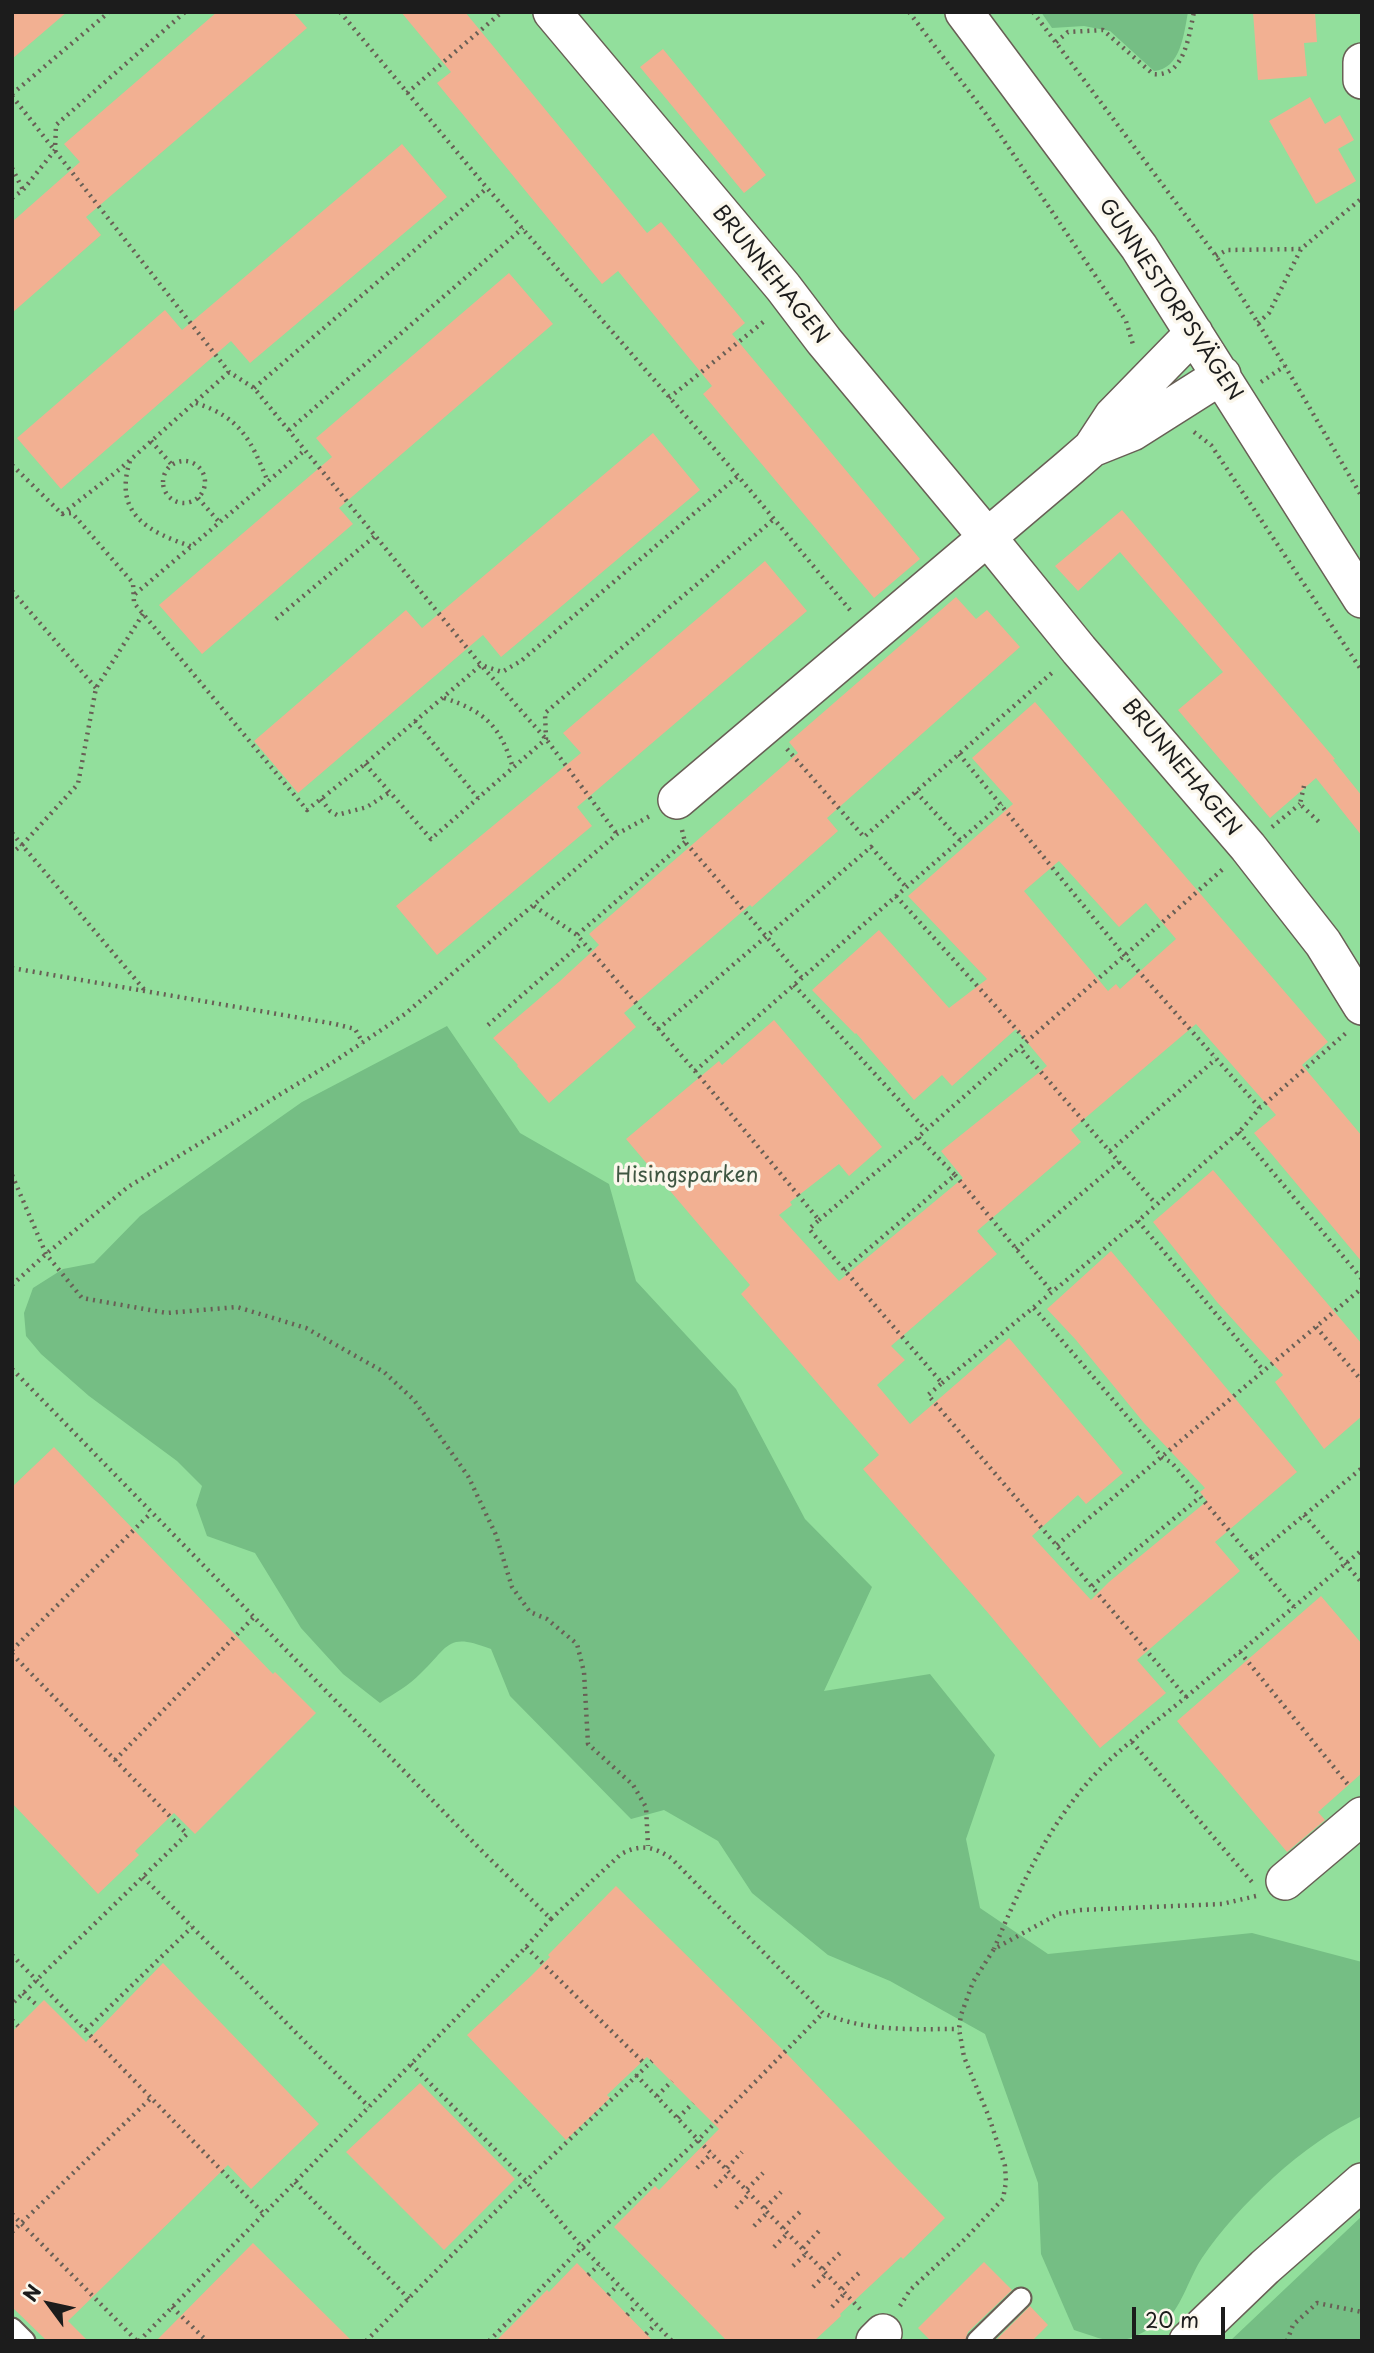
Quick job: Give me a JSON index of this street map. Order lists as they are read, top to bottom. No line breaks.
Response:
{"streets":{"street":["BRUNNEHAGEN","GUNNESTORPSVÄGEN"]},"parks":["Hisingsparken"],"scale_bar":"20 m","north":"top left"}
